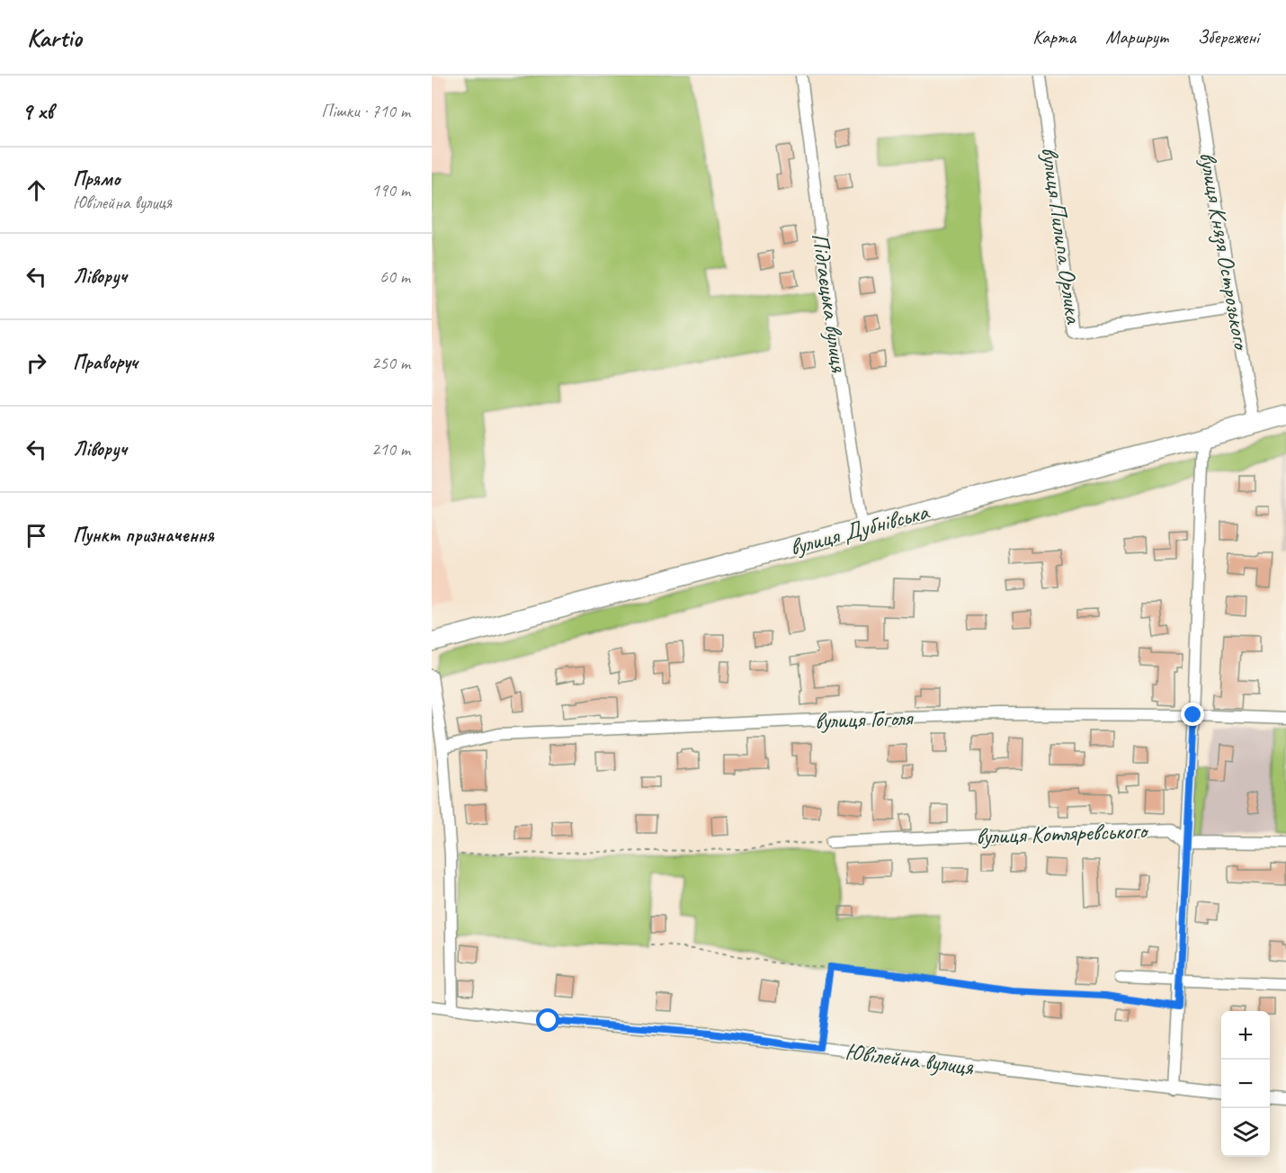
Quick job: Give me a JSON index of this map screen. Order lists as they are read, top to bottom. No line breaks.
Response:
{"streets":{"highway":["вулиця Дубнівська"],"street":["вулиця Пилипа Орлика","вулиця Князя Острозького","Підгаєцька вулиця","вулиця Гоголя","вулиця Котляревського","Ювілейна вулиця"]},"crossings":[["вулиця Пилипа Орлика","вулиця Князя Острозького"],["вулиця Князя Острозького","вулиця Дубнівська"],["Підгаєцька вулиця","вулиця Дубнівська"]],"page":{"header":"Kartio","nav":["Карта","Маршрут","Збережені"],"heading":["9 хв","Пішки · 710 m"],"list":[["Прямо","Ювілейна вулиця","190 m"],["Ліворуч","60 m"],["Праворуч","250 m"],["Ліворуч","210 m"],"Пункт призначення"],"map_buttons":["+","−"]}}
